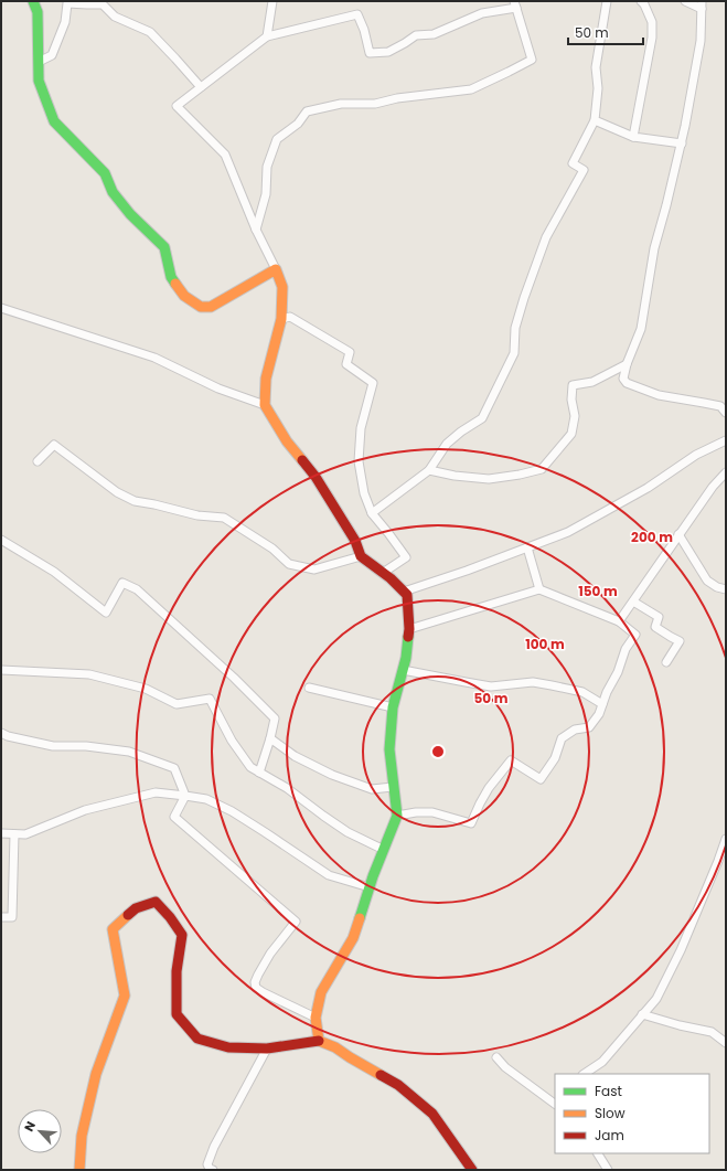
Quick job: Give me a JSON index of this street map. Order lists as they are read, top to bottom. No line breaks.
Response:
{"legend":["Fast","Slow","Jam"],"scale_bar":"50 m","north":"top left","rings":["200 m","150 m","100 m","50 m"]}
